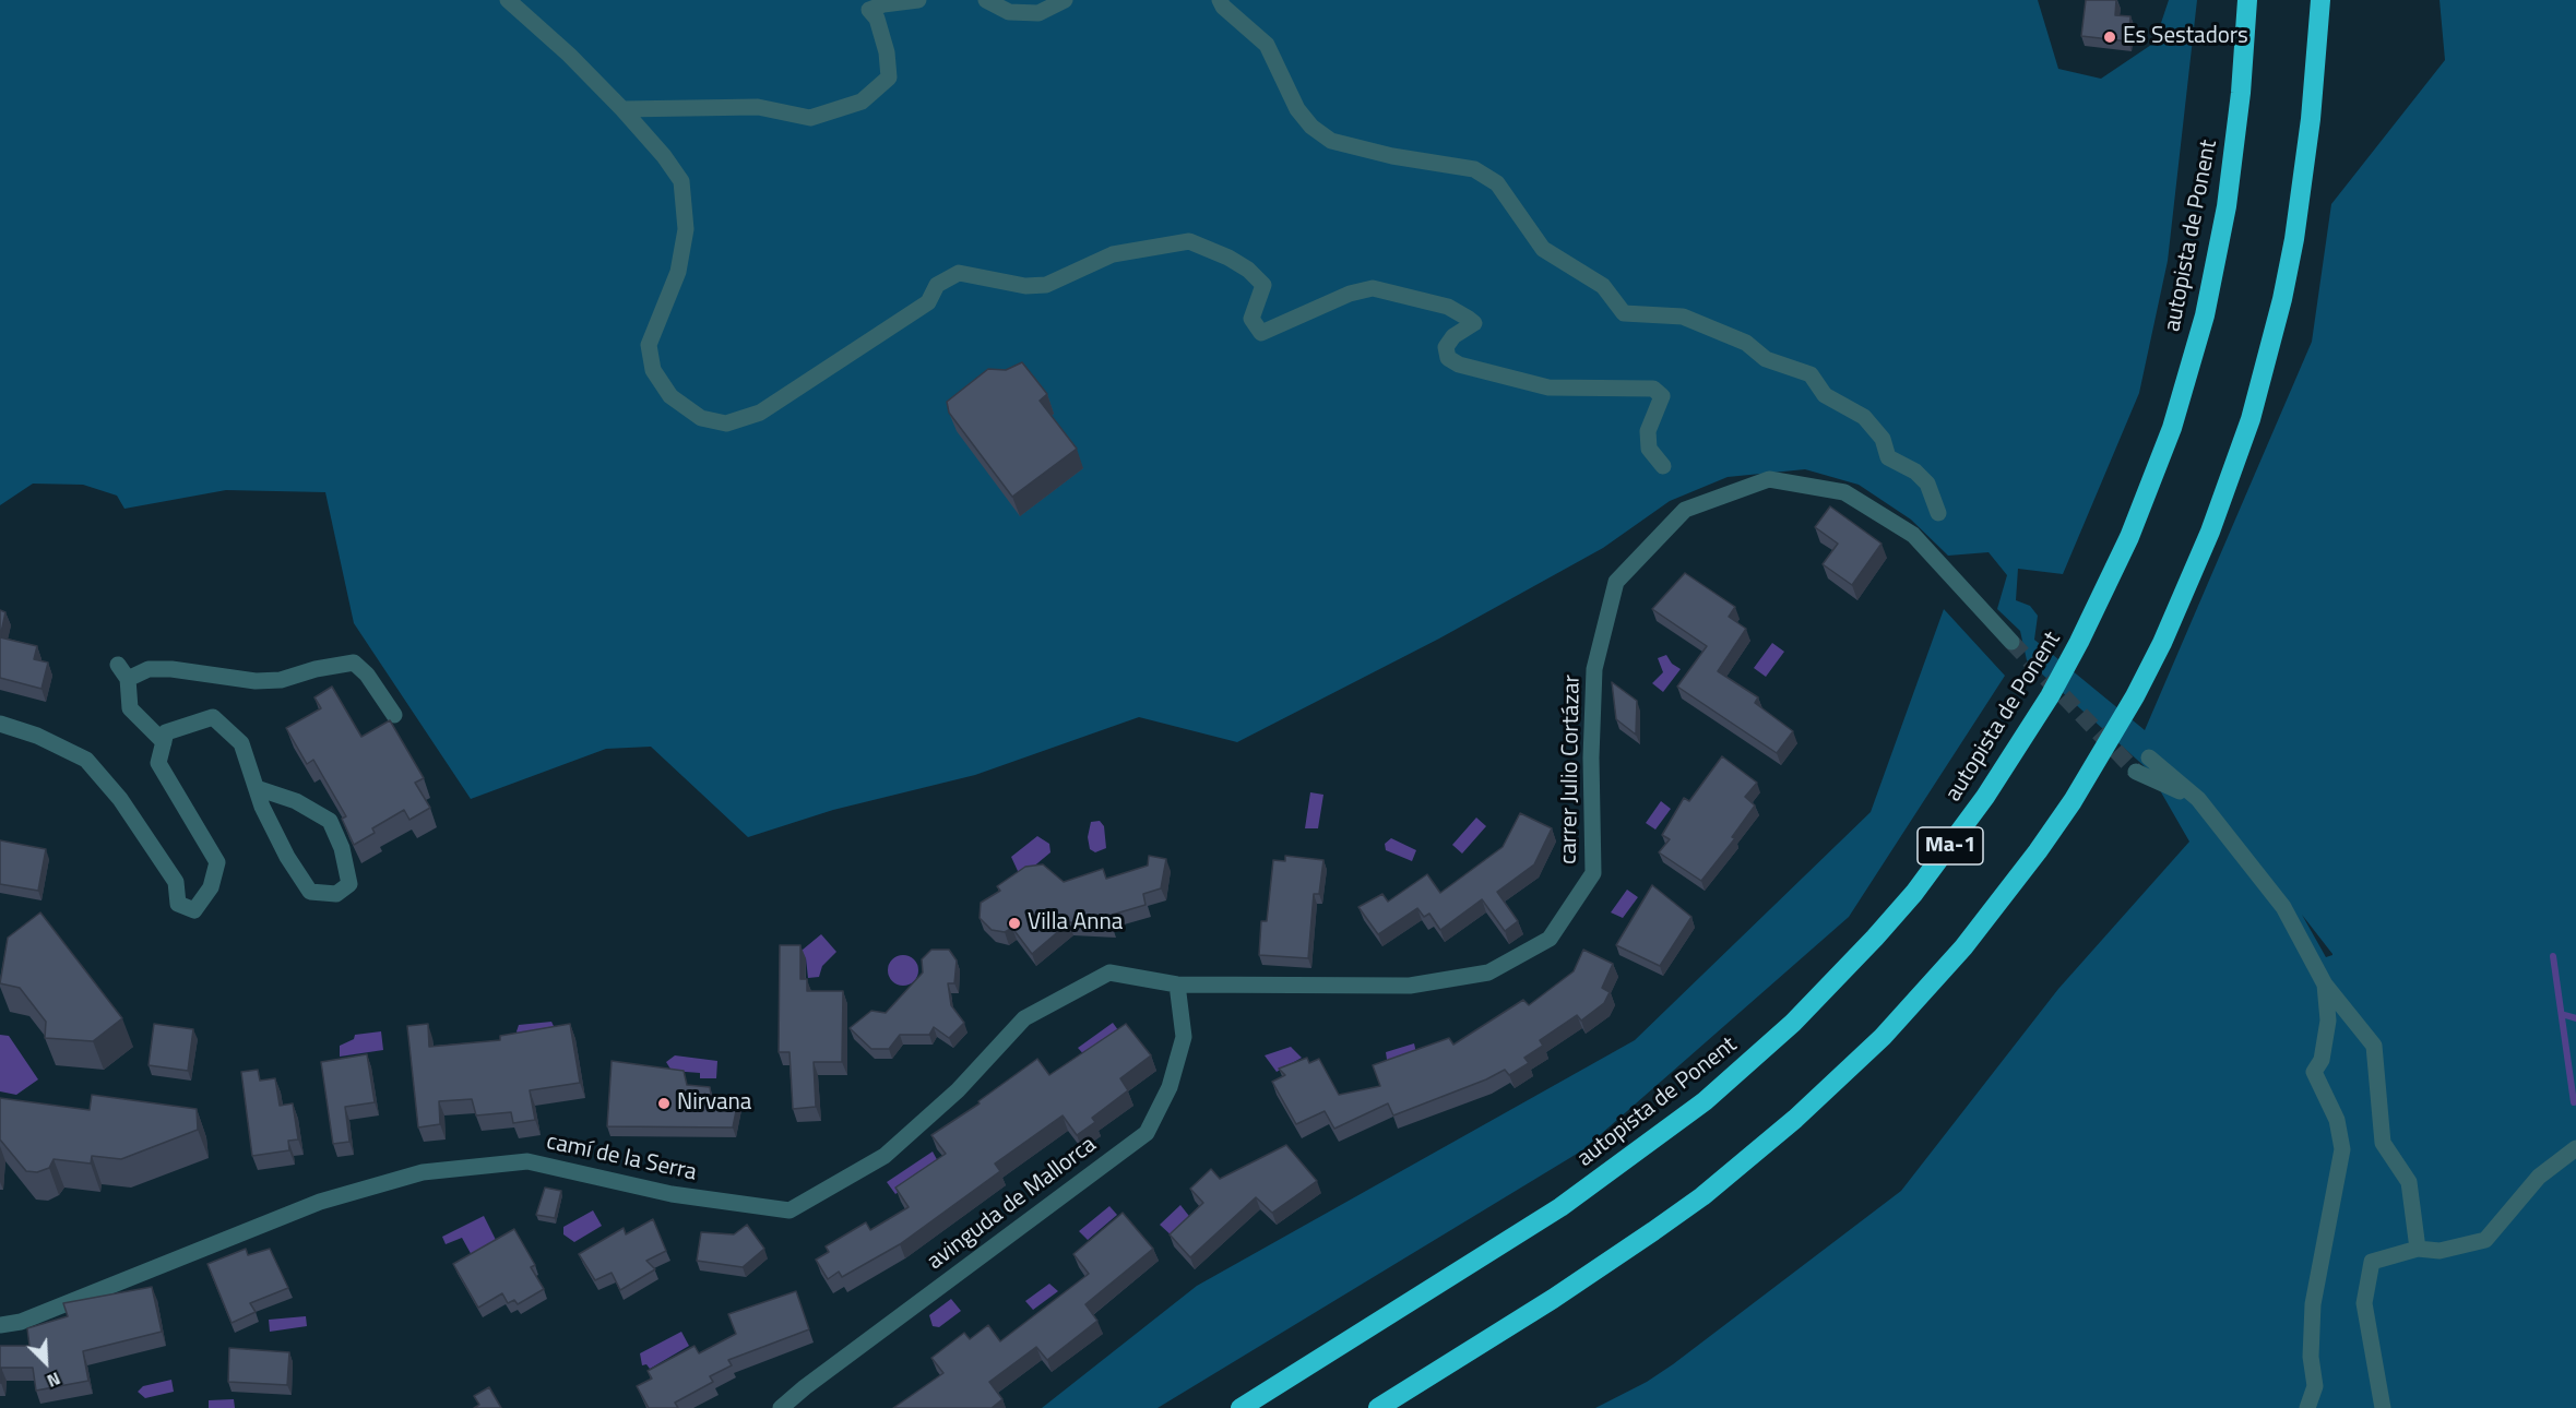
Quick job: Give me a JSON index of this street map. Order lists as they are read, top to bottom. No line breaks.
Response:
{"streets":{"highway":["autopista de Ponent","Ma-1"],"street":["carrer Julio Cortázar","camí de la Serra","avinguda de Mallorca"]},"crossings":[["carrer Julio Cortázar","camí de la Serra"],["carrer Julio Cortázar","avinguda de Mallorca"],["camí de la Serra","avinguda de Mallorca"]],"places":["Es Sestadors","Villa Anna","Nirvana"],"north":"bottom right"}
